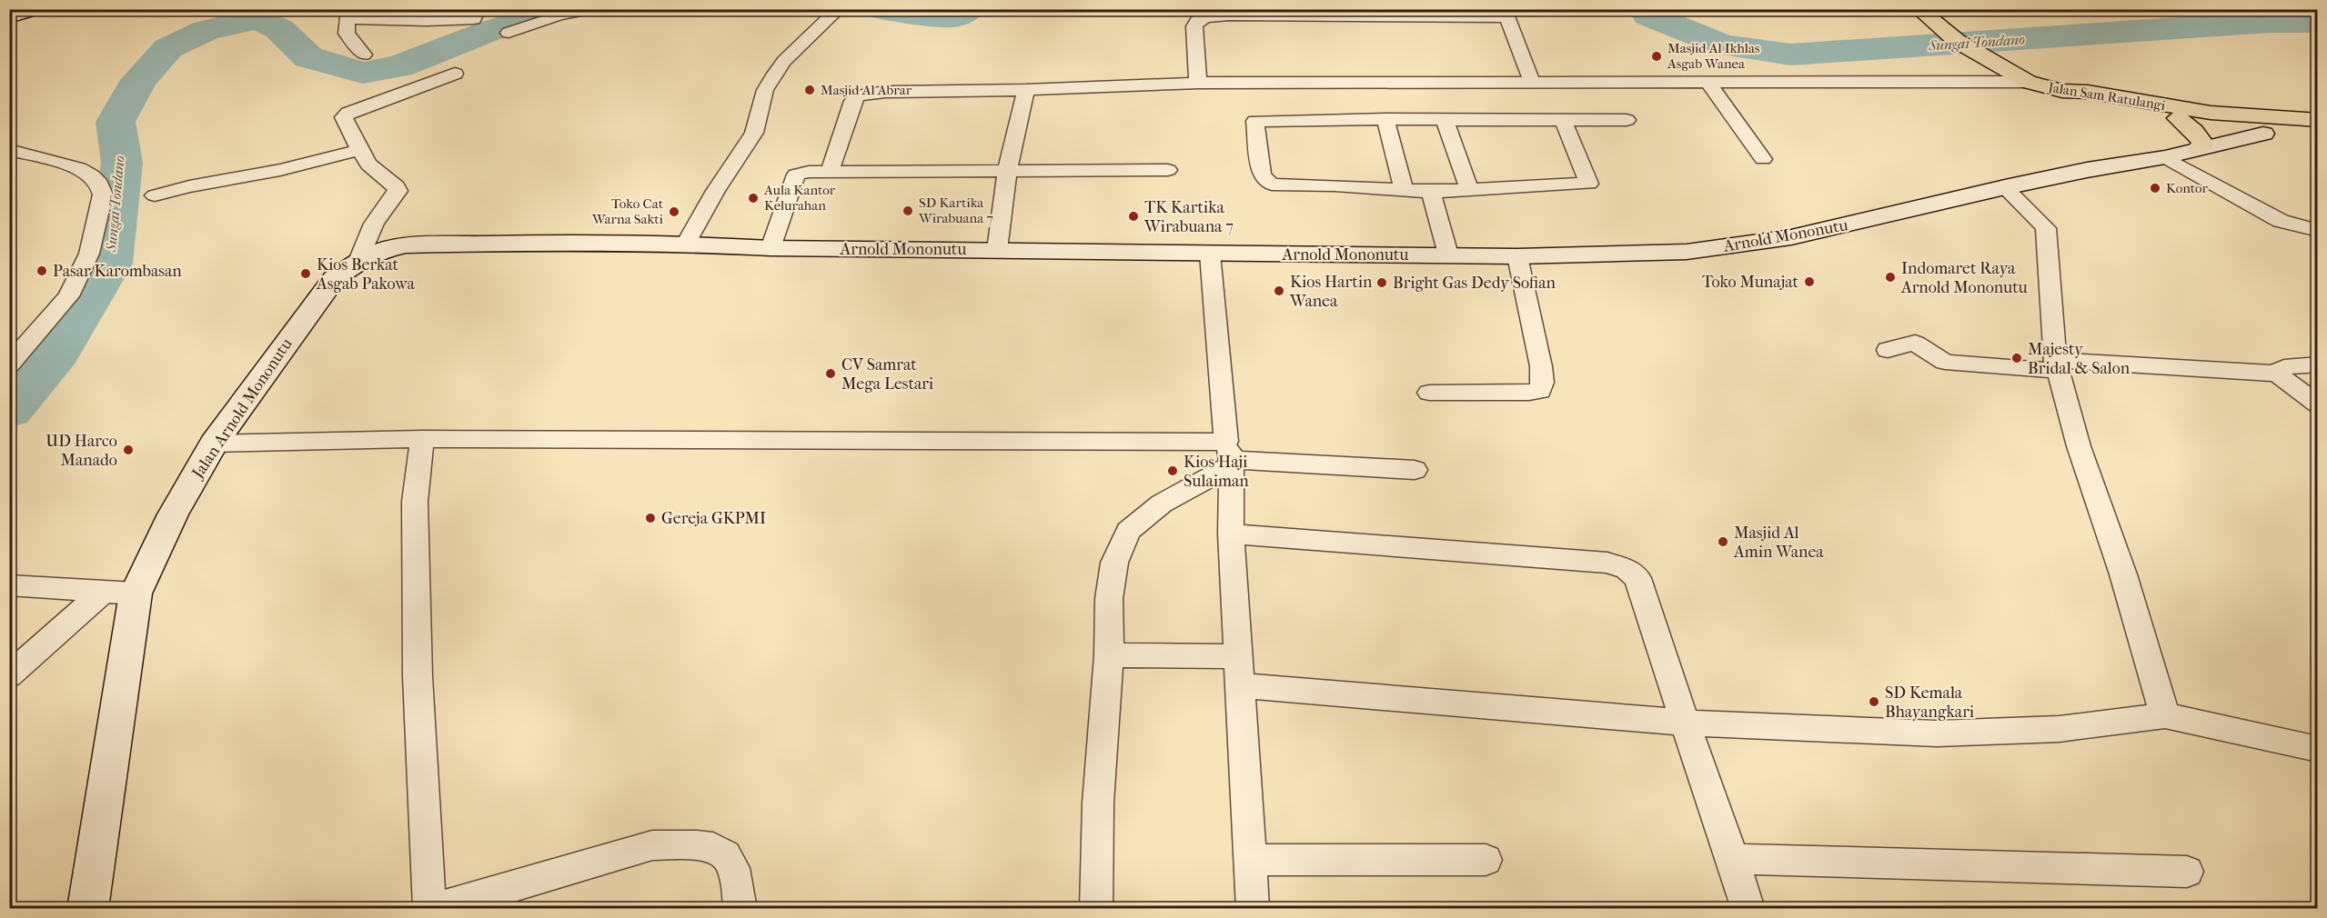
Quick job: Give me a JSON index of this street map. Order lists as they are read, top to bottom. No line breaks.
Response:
{"streets":{"main road":["Jalan Sam Ratulangi"],"street":["Arnold Mononutu","Jalan Arnold Mononutu"]},"crossings":[["Jalan Sam Ratulangi","Arnold Mononutu"],["Arnold Mononutu","Jalan Arnold Mononutu"]],"water":["Sungai Tondano"],"places":["Masjid Al Ikhlas Asgab Wanea","Masjid Al Abrar","Kontor","Aula Kantor Kelurahan","SD Kartika Wirabuana 7","Toko Cat Warna Sakti","TK Kartika Wirabuana 7","Pasar Karombasan","Kios Berkat Asgab Pakowa","Indomaret Raya Arnold Mononutu","Toko Munajat","Bright Gas Dedy Sofian","Kios Hartin Wanea","Majesty Bridal & Salon","CV Samrat Mega Lestari","UD Harco Manado","Kios Haji Sulaiman","Gereja GKPMI","Masjid Al Amin Wanea","SD Kemala Bhayangkari"]}
